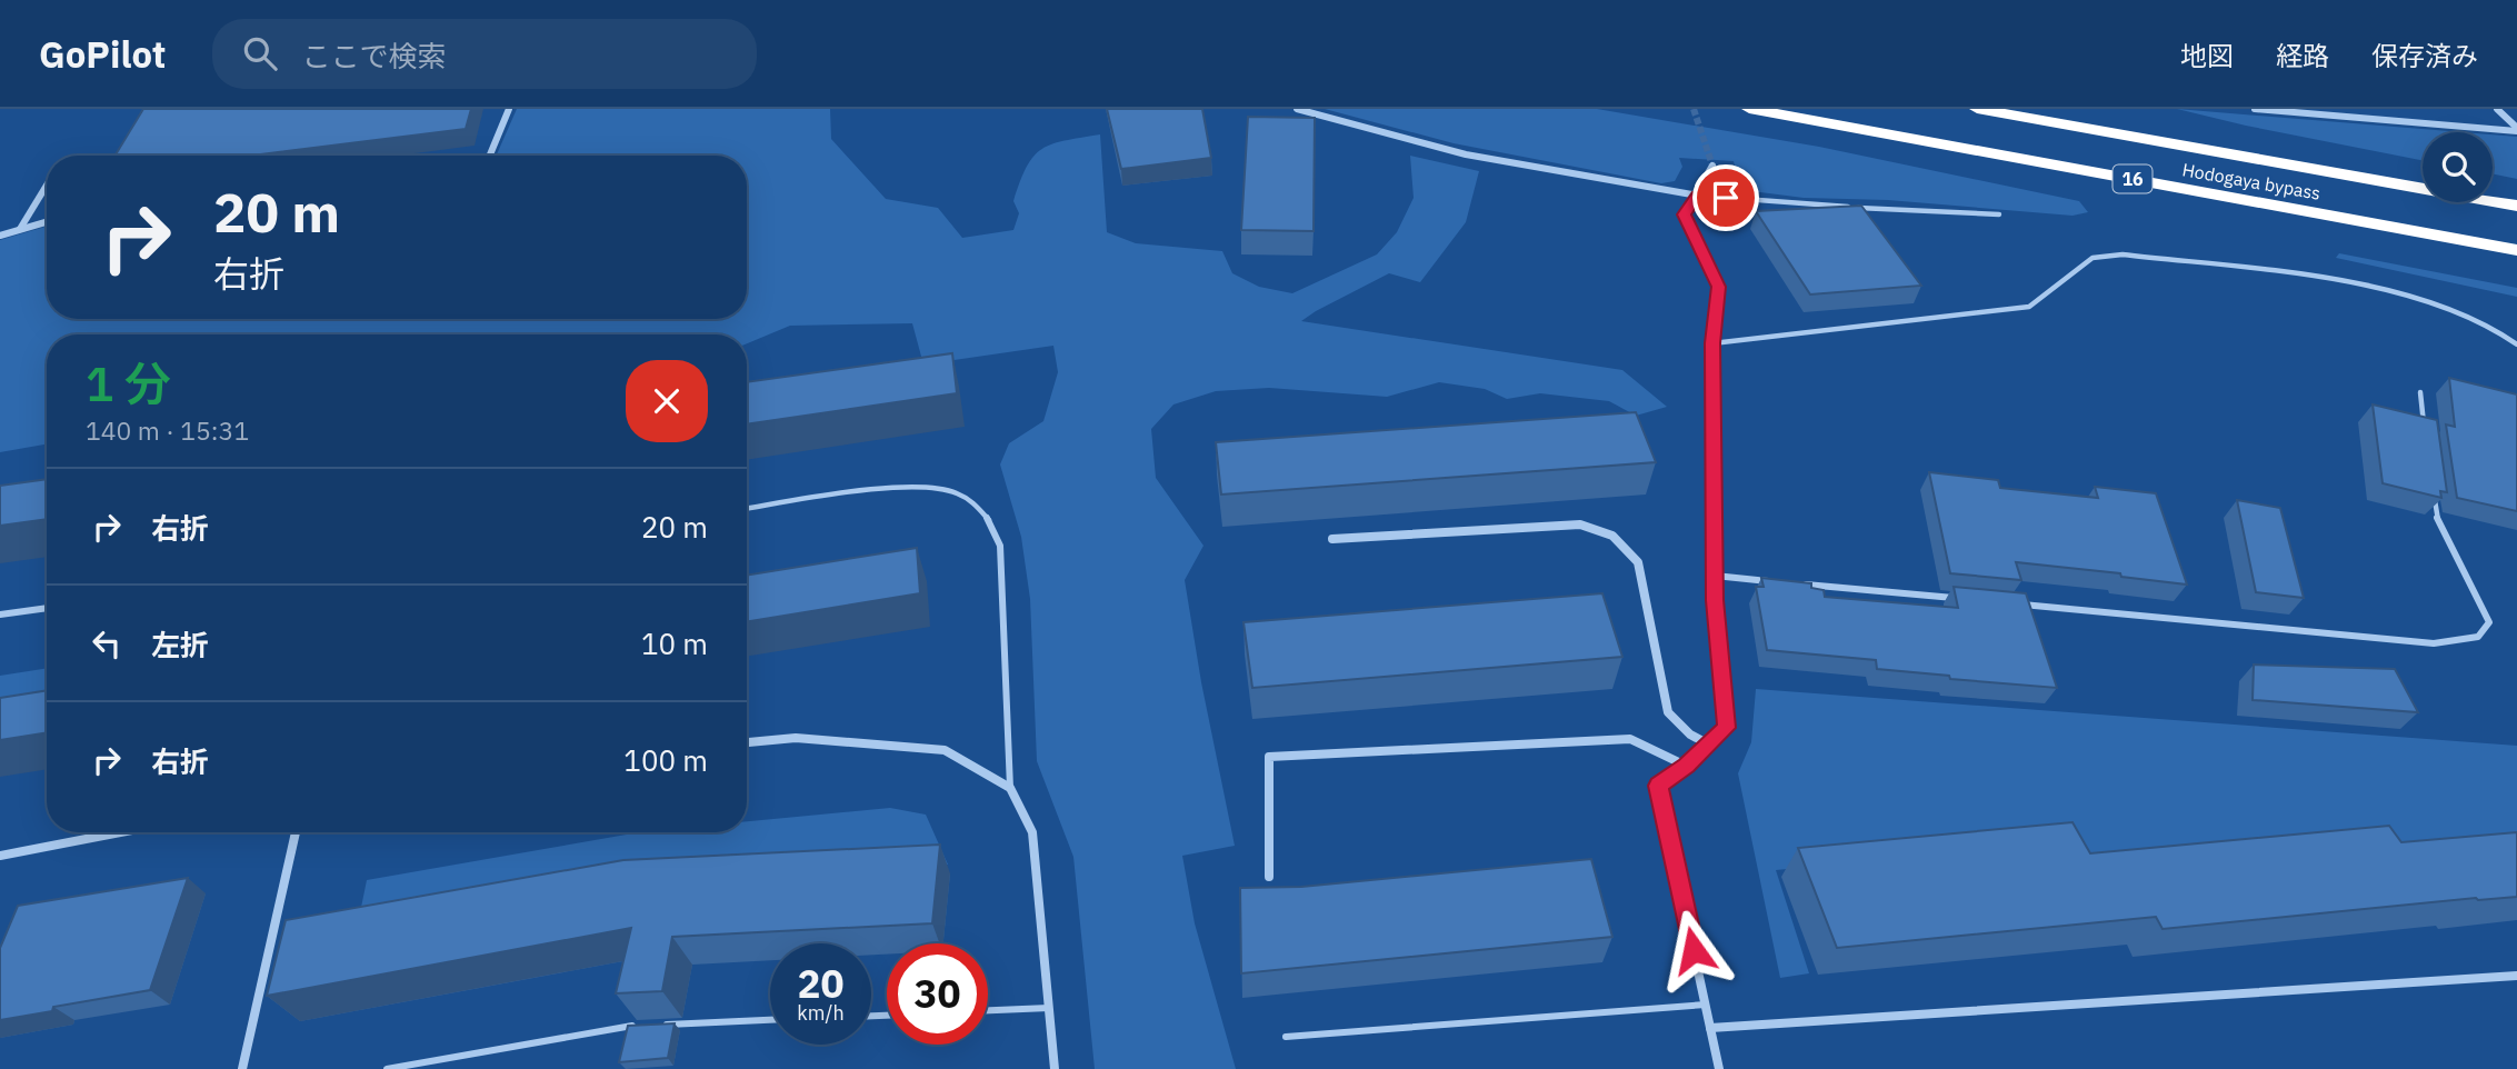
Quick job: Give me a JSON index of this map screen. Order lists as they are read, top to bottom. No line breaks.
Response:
{"streets":{"highway":["16","Hodogaya bypass"]},"page":{"header":"GoPilot","search":"ここで検索","nav":["地図","経路","保存済み"],"turn":["20 m","右折"],"heading":["1 分","140 m · 15:31"],"list":[{"name":"右折","value":"20 m"},{"name":"左折","value":"10 m"},{"name":"右折","value":"100 m"}],"speed":"20 km/h","limit":"30"}}
